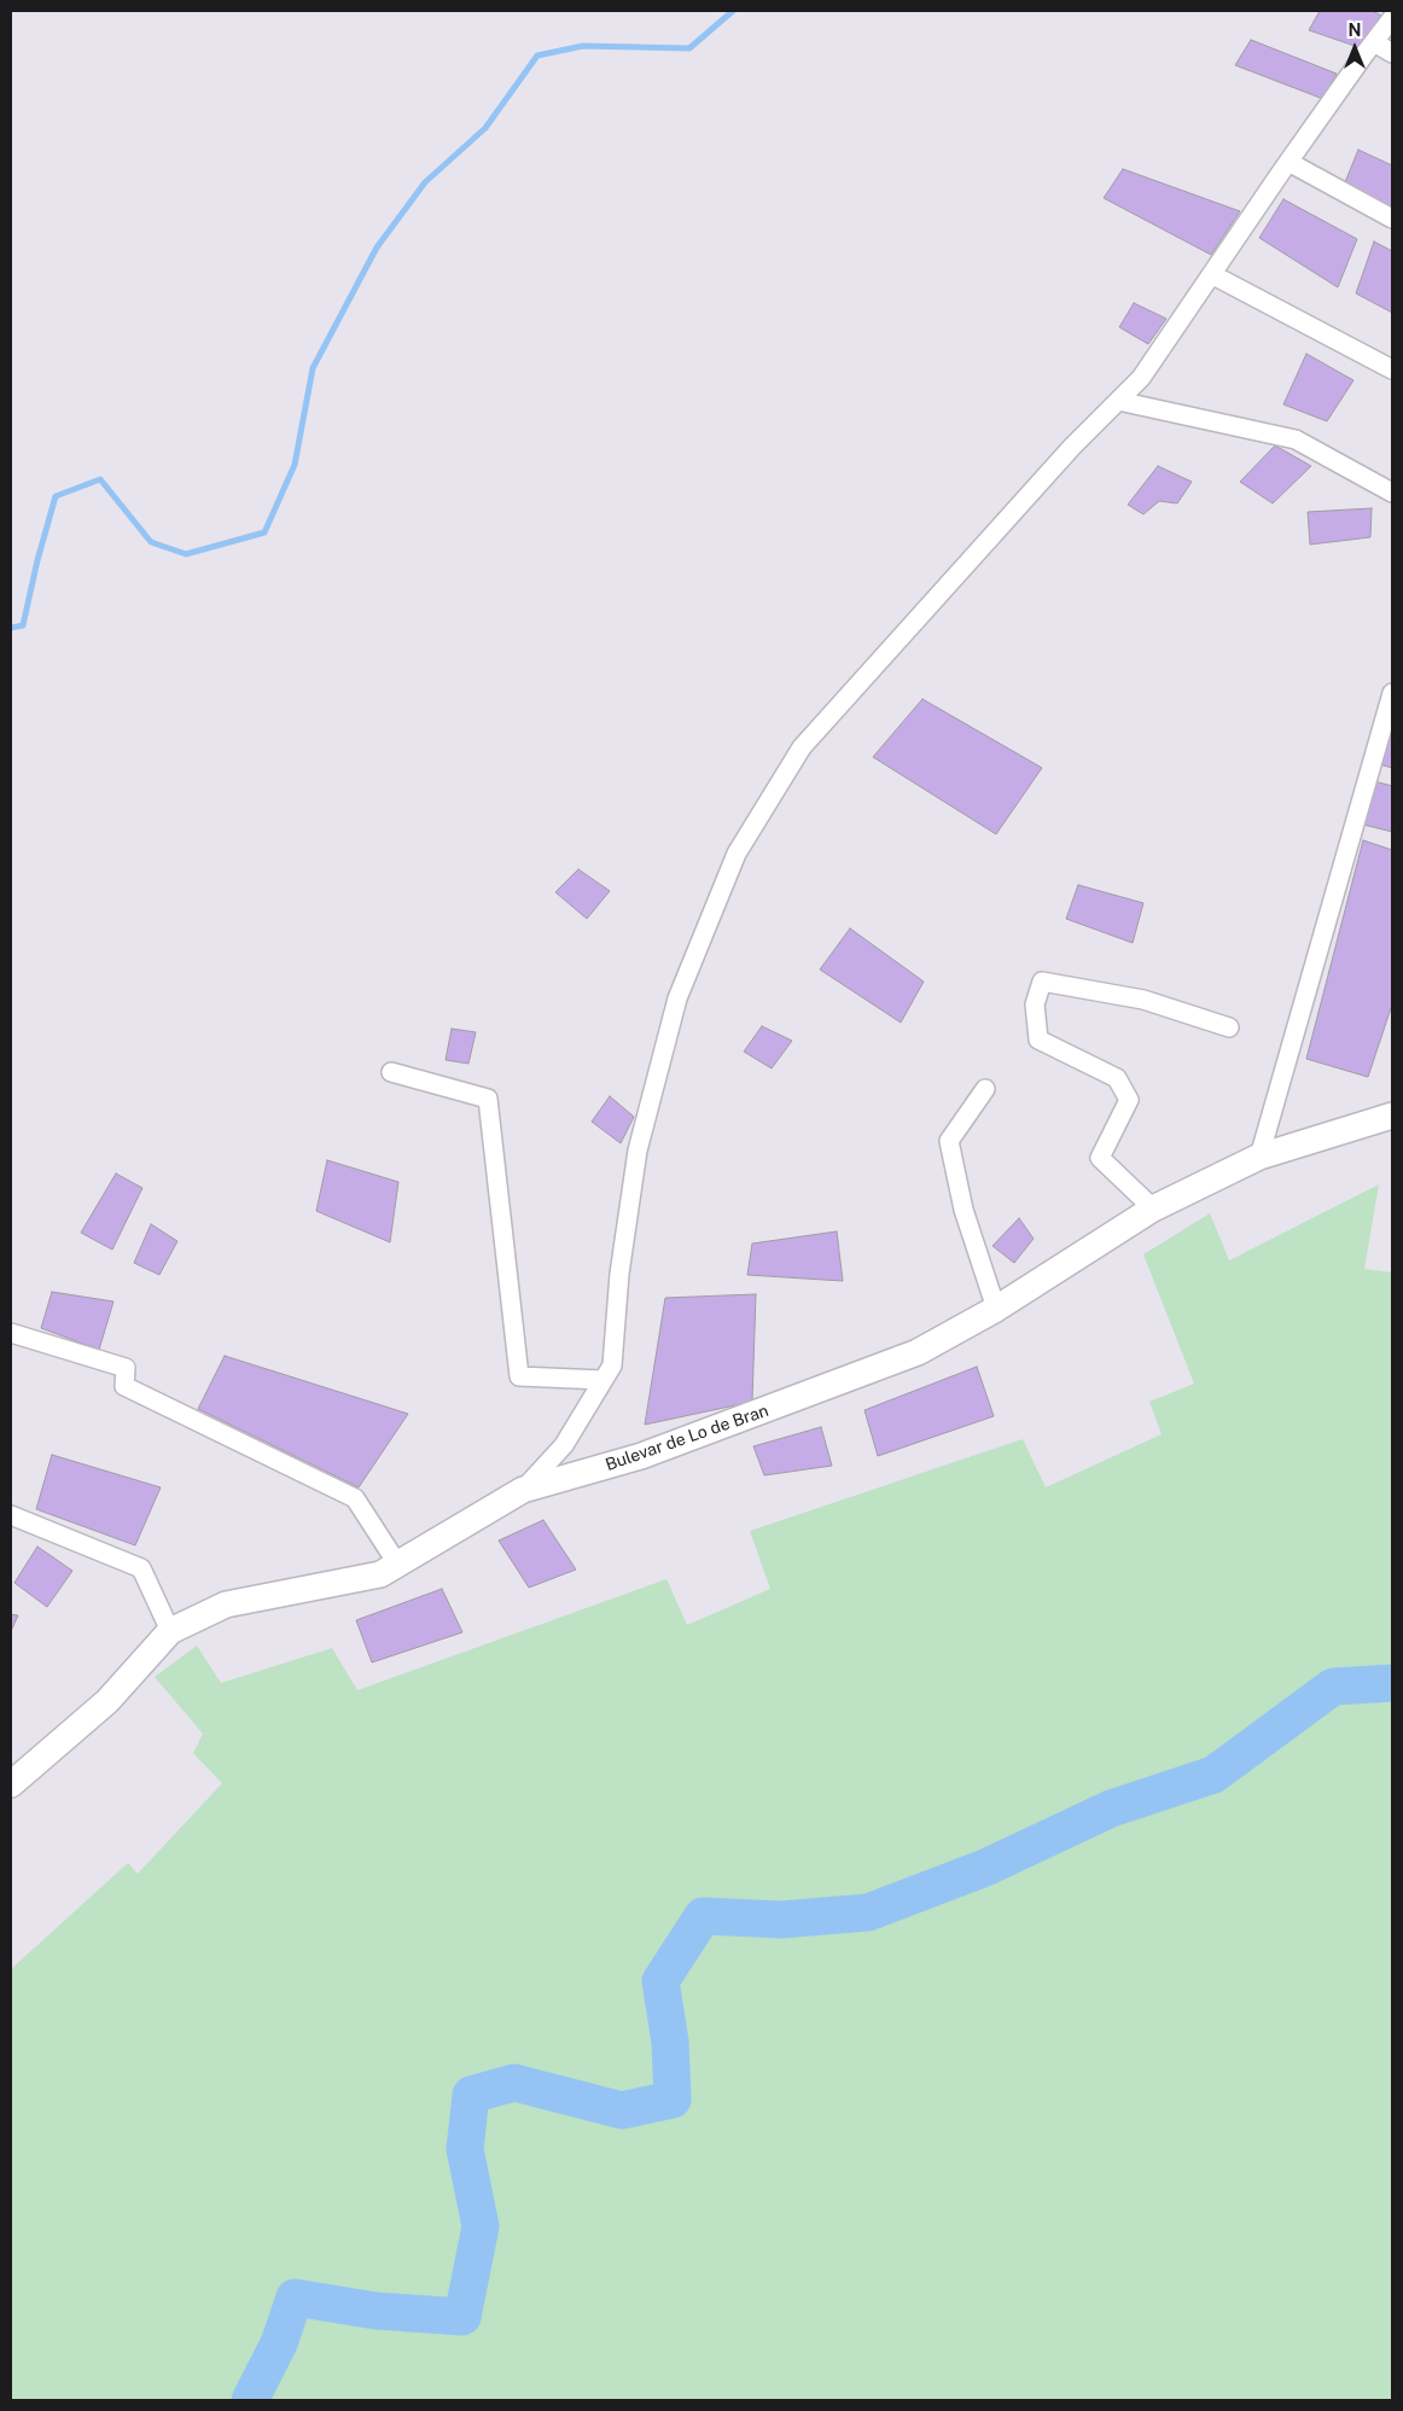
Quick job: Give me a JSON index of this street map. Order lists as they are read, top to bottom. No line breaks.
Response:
{"streets":{"street":["Bulevar de Lo de Bran"]},"north":"top"}
